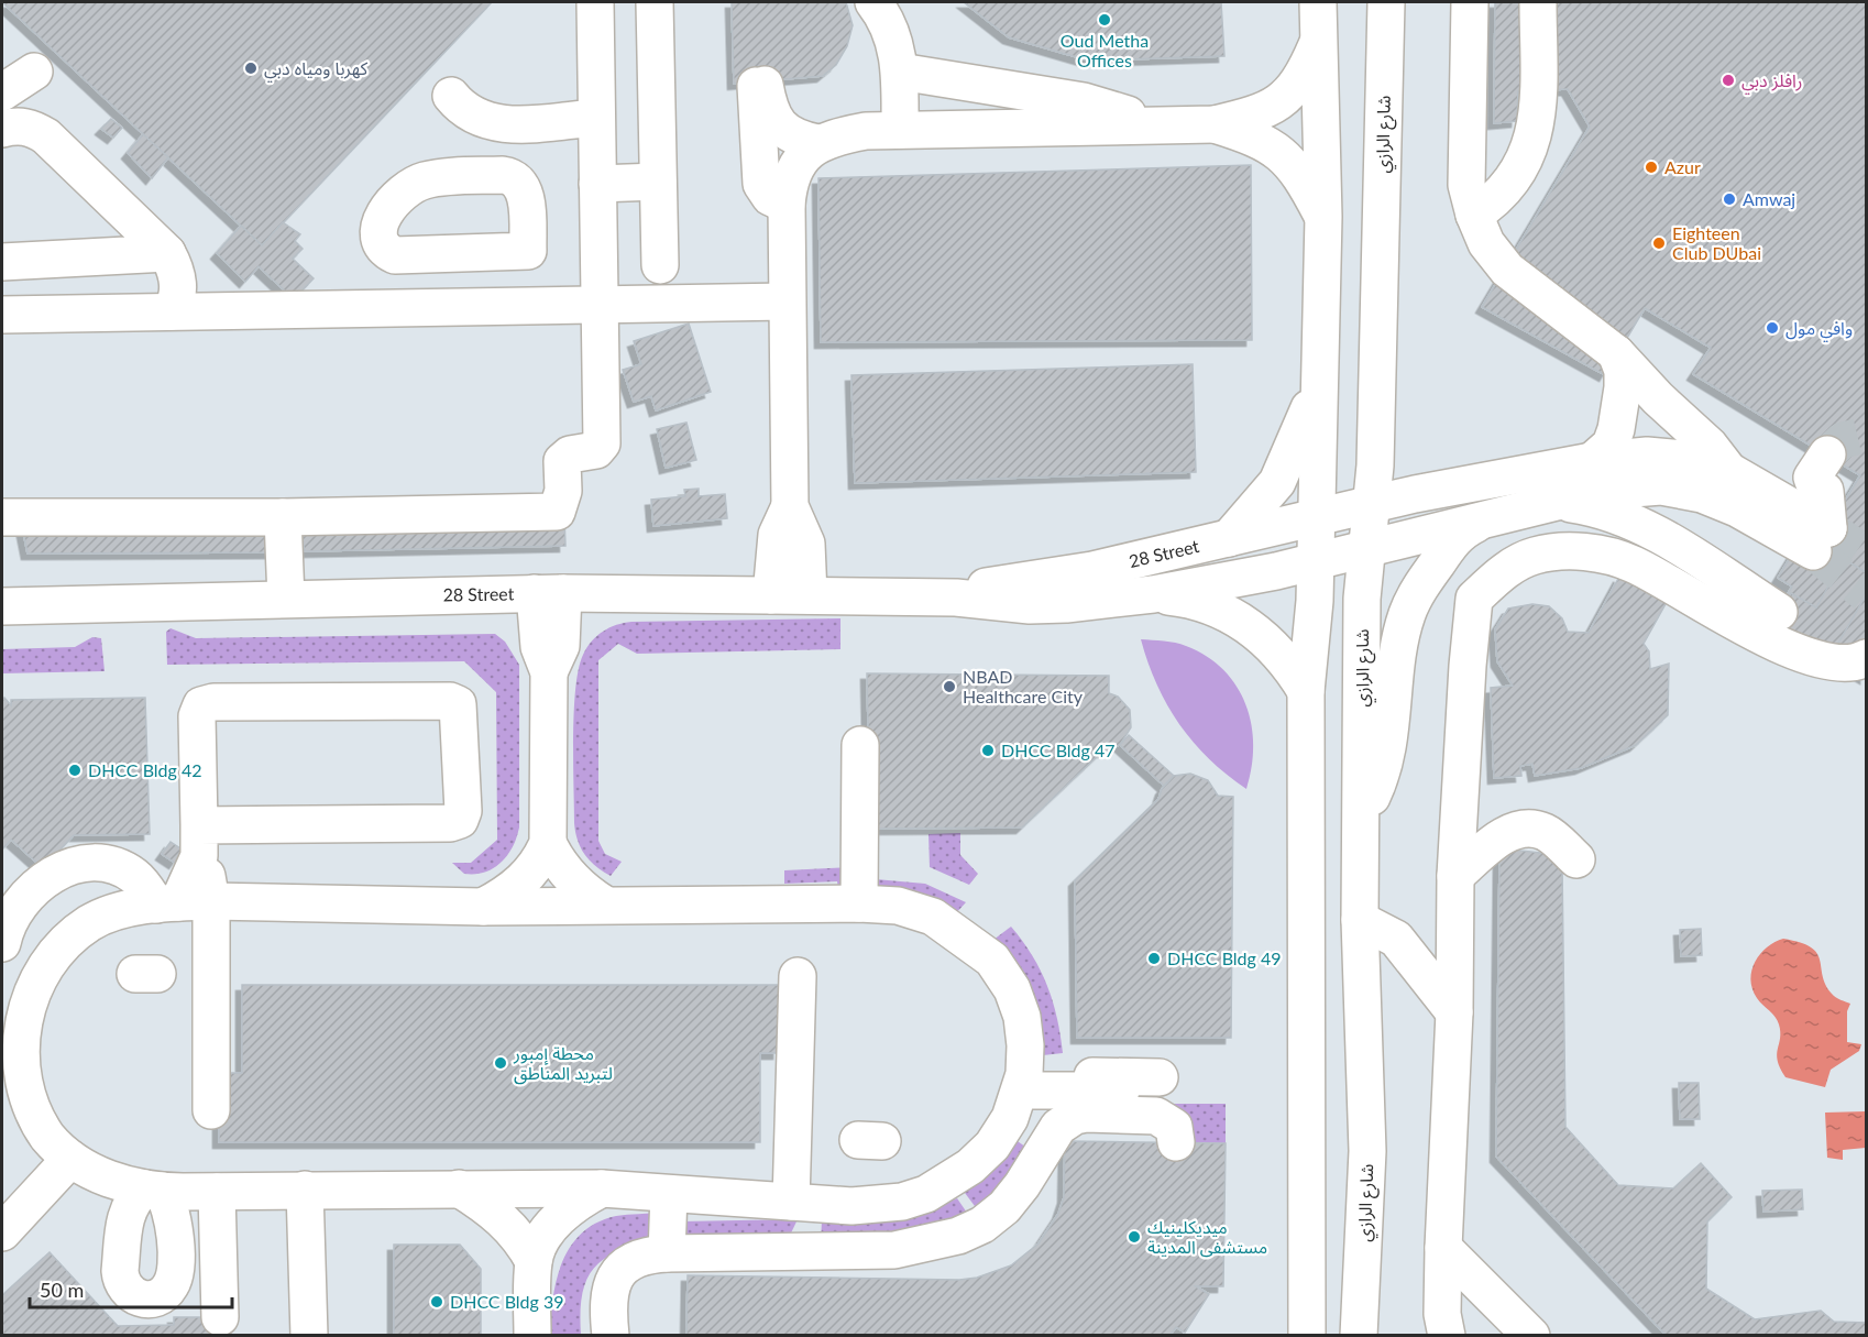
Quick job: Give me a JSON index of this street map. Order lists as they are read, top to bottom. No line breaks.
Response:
{"streets":{"street":["شارع الرازي","28 Street"]},"crossings":[["شارع الرازي","28 Street"]],"places":["Oud Metha Offices","كهربا ومياه دبي","رافلز دبي","Azur","Amwaj","Eighteen Club DUbai","وافي مول","NBAD Healthcare City","DHCC Bldg 47","DHCC Bldg 42","DHCC Bldg 49","محطة إمبور لتبريد المناطق","ميديكلينيك مستشفى المدينة","DHCC Bldg 39"],"scale_bar":"50 m"}
